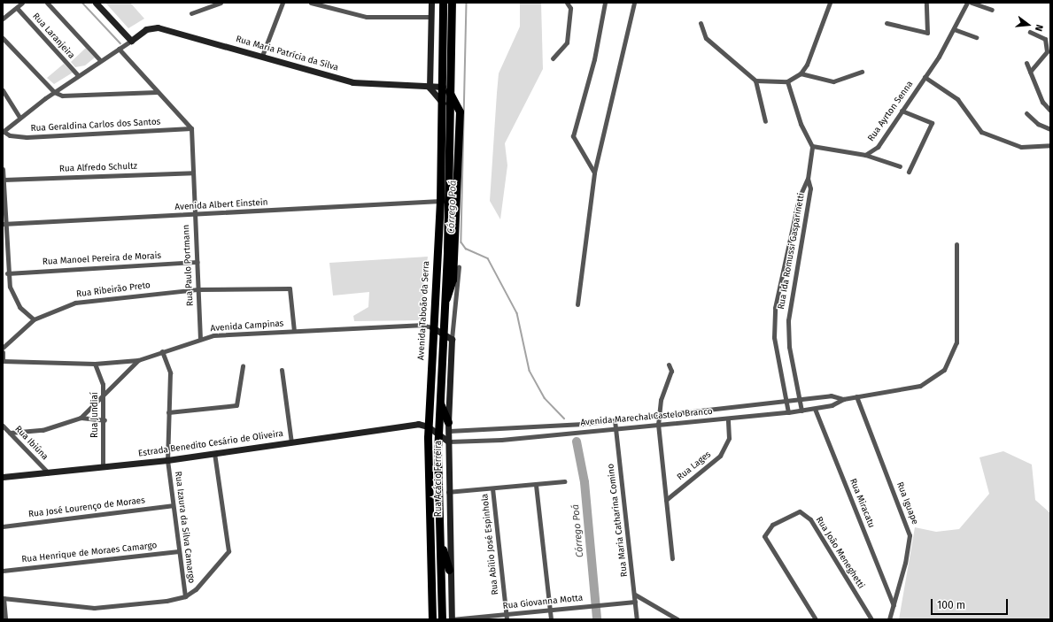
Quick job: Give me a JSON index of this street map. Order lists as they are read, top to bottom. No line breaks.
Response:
{"streets":{"highway":["Avenida Taboão da Serra"],"main road":["Rua Maria Patrícia da Silva","Estrada Benedito Cesário de Oliveira","Rua Acácio Ferreira"],"street":["Rua Laranjeira","Rua Ayrton Senna","Rua Geraldina Carlos dos Santos","Rua Alfredo Schultz","Avenida Albert Einstein","Rua Ida Romussi Gasparinetti","Rua Manoel Pereira de Morais","Rua Paulo Portmann","Rua Ribeirão Preto","Avenida Campinas","Rua Jundiaí","Avenida Marechal Castelo Branco","Rua Ibiúna","Rua Lages","Rua Miracatu","Rua Iguape","Rua José Lourenço de Moraes","Rua Maria Catharina Comino","Rua Izaura da Silva Camargo","Rua Abílio José Espinhola","Rua Henrique de Moraes Camargo","Rua João Meneghetti","Rua Giovanna Motta"]},"crossings":[["Rua Maria Patrícia da Silva","Avenida Taboão da Serra"],["Rua Geraldina Carlos dos Santos","Rua Paulo Portmann"],["Rua Alfredo Schultz","Rua Paulo Portmann"],["Avenida Albert Einstein","Rua Paulo Portmann"],["Avenida Albert Einstein","Avenida Taboão da Serra"],["Rua Ida Romussi Gasparinetti","Avenida Marechal Castelo Branco"],["Rua Manoel Pereira de Morais","Rua Paulo Portmann"],["Rua Paulo Portmann","Rua Ribeirão Preto"],["Rua Paulo Portmann","Avenida Campinas"],["Rua Ribeirão Preto","Avenida Campinas"],["Avenida Taboão da Serra","Avenida Campinas"],["Avenida Taboão da Serra","Estrada Benedito Cesário de Oliveira"],["Avenida Campinas","Rua Jundiaí"],["Avenida Campinas","Rua Izaura da Silva Camargo"],["Rua Jundiaí","Estrada Benedito Cesário de Oliveira"],["Avenida Marechal Castelo Branco","Rua Lages"],["Avenida Marechal Castelo Branco","Rua Acácio Ferreira"],["Avenida Marechal Castelo Branco","Rua Miracatu"],["Avenida Marechal Castelo Branco","Rua Iguape"],["Avenida Marechal Castelo Branco","Rua Maria Catharina Comino"],["Rua Ibiúna","Estrada Benedito Cesário de Oliveira"],["Estrada Benedito Cesário de Oliveira","Rua Izaura da Silva Camargo"],["Rua Acácio Ferreira","Rua Giovanna Motta"],["Rua Miracatu","Rua Iguape"],["Rua José Lourenço de Moraes","Rua Izaura da Silva Camargo"],["Rua Maria Catharina Comino","Rua Giovanna Motta"],["Rua Izaura da Silva Camargo","Rua Henrique de Moraes Camargo"],["Rua Abílio José Espinhola","Rua Giovanna Motta"]],"water":["Córrego Poá"],"scale_bar":"100 m","north":"right"}
